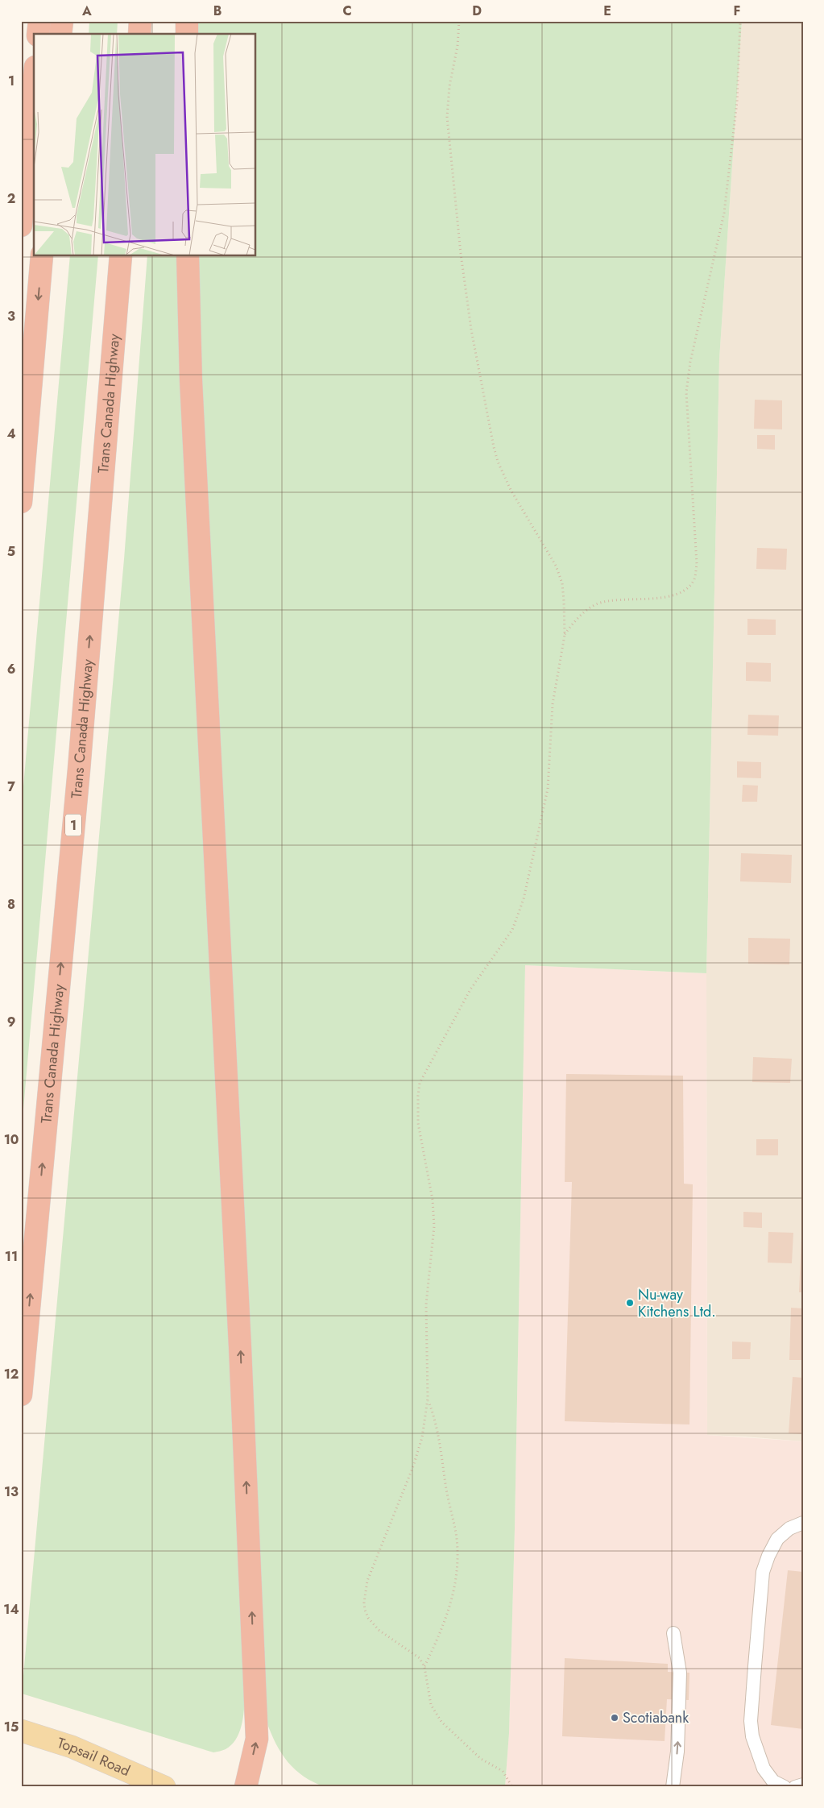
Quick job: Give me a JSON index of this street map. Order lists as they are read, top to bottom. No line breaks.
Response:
{"streets":{"highway":["Trans Canada Highway","1"],"main road":["Topsail Road"]},"places":["Nu-way Kitchens Ltd.","Scotiabank"],"grid":{"columns":["A","B","C","D","E","F"],"rows":["1","2","3","4","5","6","7","8","9","10","11","12","13","14","15"]}}
